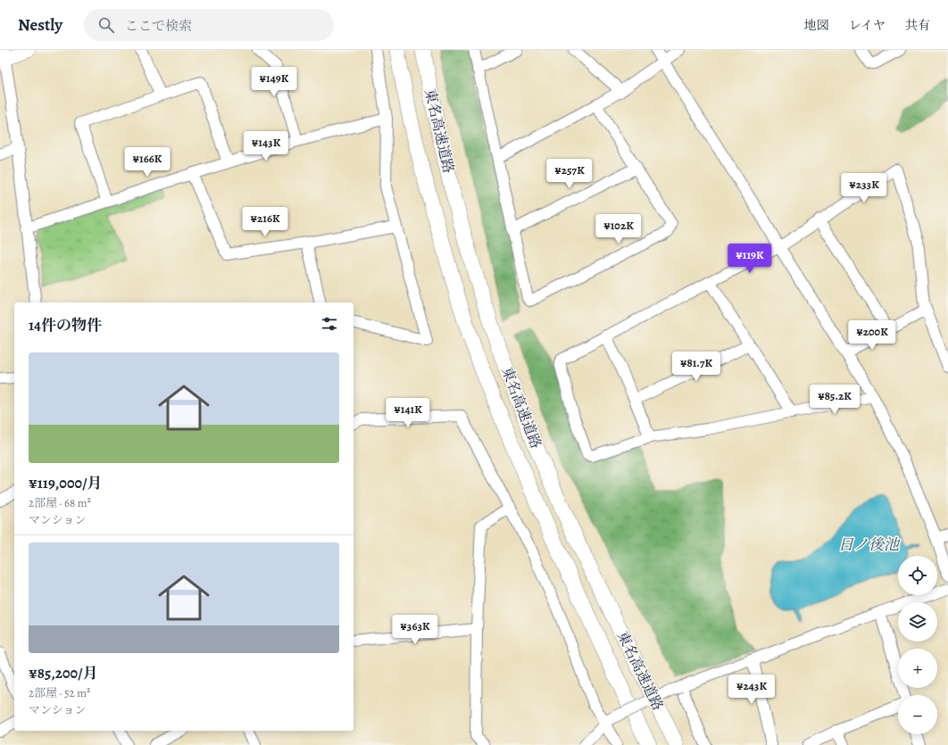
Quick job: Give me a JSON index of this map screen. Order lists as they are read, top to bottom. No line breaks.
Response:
{"streets":{"highway":["東名高速道路"]},"water":["日ノ後池"],"page":{"header":"Nestly","search":"ここで検索","nav":["地図","レイヤ","共有"],"price":["¥149K","¥143K","¥166K","¥257K","¥233K","¥216K","¥102K","¥119K","¥200K","¥81.7K","¥85.2K","¥141K","¥363K","¥243K"],"heading":"14件の物件","list":[{"name":"¥119,000/月","note":"2部屋 · 68 m² · マンション"},{"name":"¥85,200/月","note":"2部屋 · 52 m² · マンション"}],"map_buttons":["+","−"]}}
